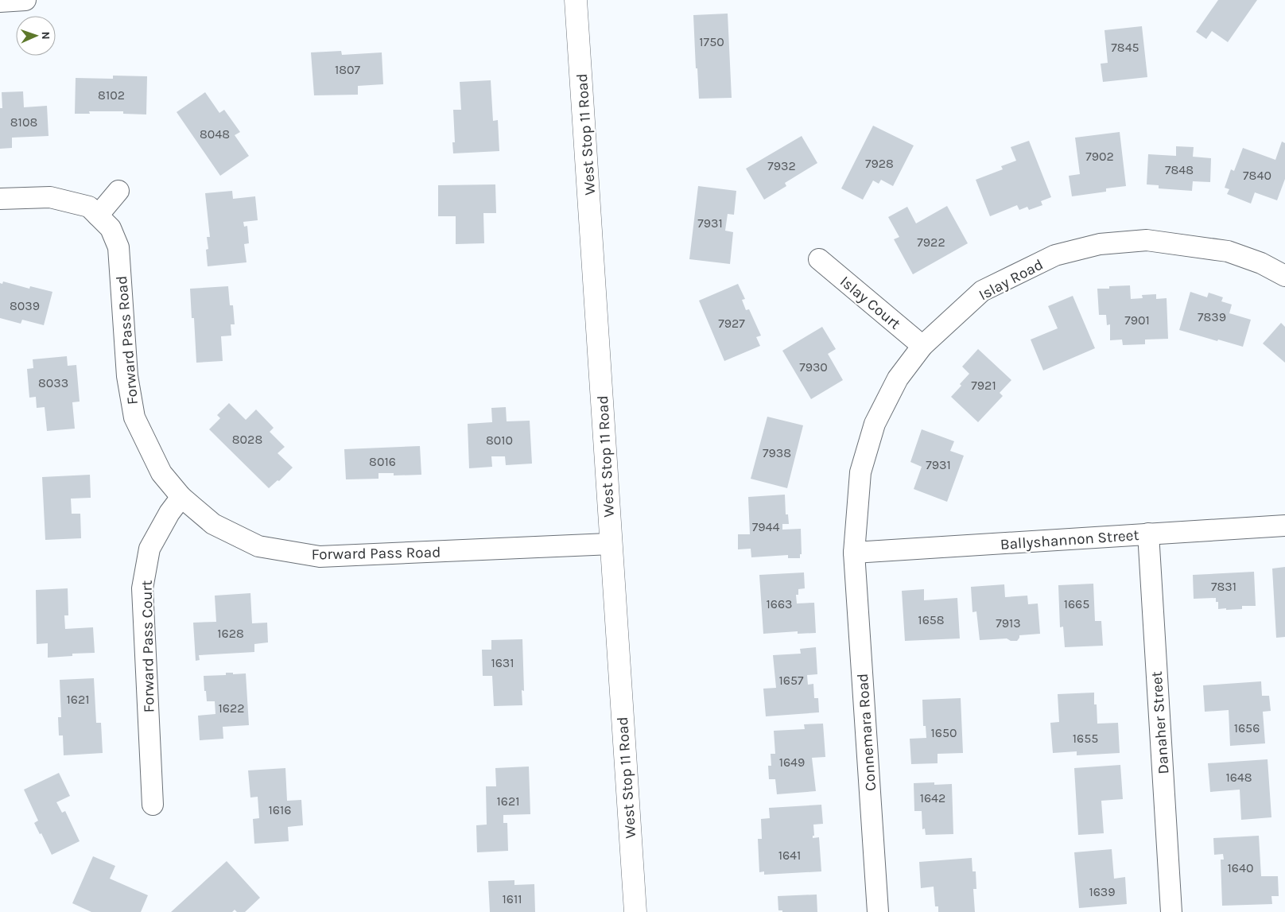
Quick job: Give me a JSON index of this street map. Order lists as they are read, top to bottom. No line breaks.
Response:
{"streets":{"main road":["West Stop 11 Road"],"street":["Islay Road","Islay Court","Forward Pass Road","Ballyshannon Street","Forward Pass Court","Danaher Street","Connemara Road"]},"crossings":[["West Stop 11 Road","Forward Pass Road"],["Islay Road","Islay Court"],["Islay Road","Ballyshannon Street"],["Islay Road","Connemara Road"],["Forward Pass Road","Forward Pass Court"],["Ballyshannon Street","Danaher Street"],["Ballyshannon Street","Connemara Road"]],"house_numbers":["1750","7845","1807","8102","8108","8048","7902","7928","7932","7848","7840","7931","7922","8039","7839","7901","7927","7930","8033","7921","8028","8010","7938","8016","7931","7944","7831","1663","1665","1658","7913","1628","1631","1657","1621","1622","1656","1650","1655","1649","1648","1642","1621","1616","1641","1640","1639","1611"],"north":"right"}
